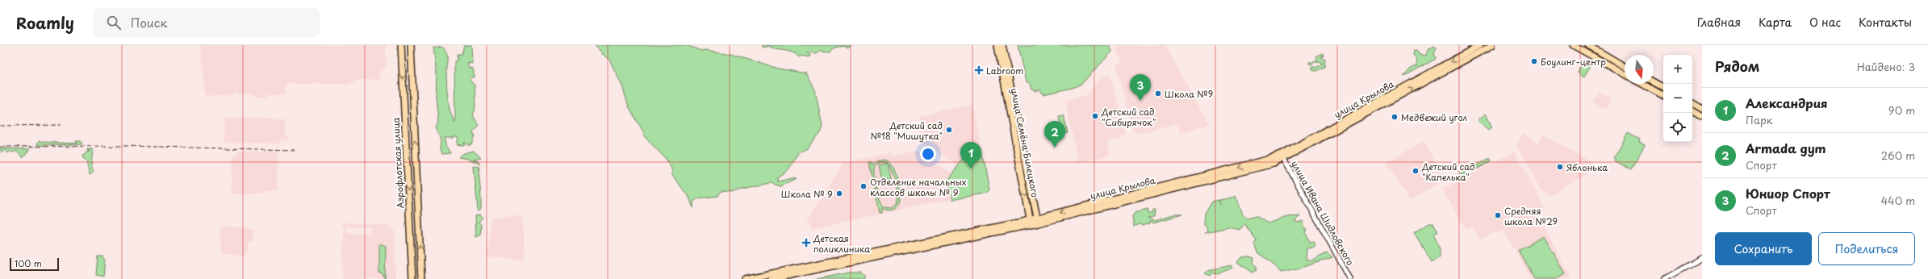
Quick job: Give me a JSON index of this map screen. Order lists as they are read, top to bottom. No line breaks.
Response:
{"streets":{"main road":["улица Крылова","улица Семёна Билецкого","Аэрофлотская улица"],"street":["улица Ивана Шидловского"]},"crossings":[["улица Крылова","улица Семёна Билецкого"],["улица Крылова","улица Ивана Шидловского"]],"places":{"other":["Боулинг-центр","Школа №9","Детский сад \"Сибирячок\"","Медвежий угол","Детский сад №18 \"Мишутка\"","Яблонька","Детский сад \"Капелька\"","Отделение начальных классов школы № 9","Школа № 9","Средняя школа №29"],"health":["Labroom","Детская поликлиника"]},"scale_bar":"100 m","north":"bottom","page":{"header":"Roamly","search":"Поиск","nav":["Главная","Карта","О нас","Контакты"],"heading":["Рядом","Найдено: 3"],"map_buttons":["+","−"],"pins":["3","2","1"],"list":[{"mark":"1","name":"Александрия","note":"Парк","value":"90 m"},{"mark":"2","name":"Armada gym","note":"Спорт","value":"260 m"},{"mark":"3","name":"Юниор Спорт","note":"Спорт","value":"440 m"}],"buttons":["Сохранить","Поделиться"],"scale":"100 m"}}
